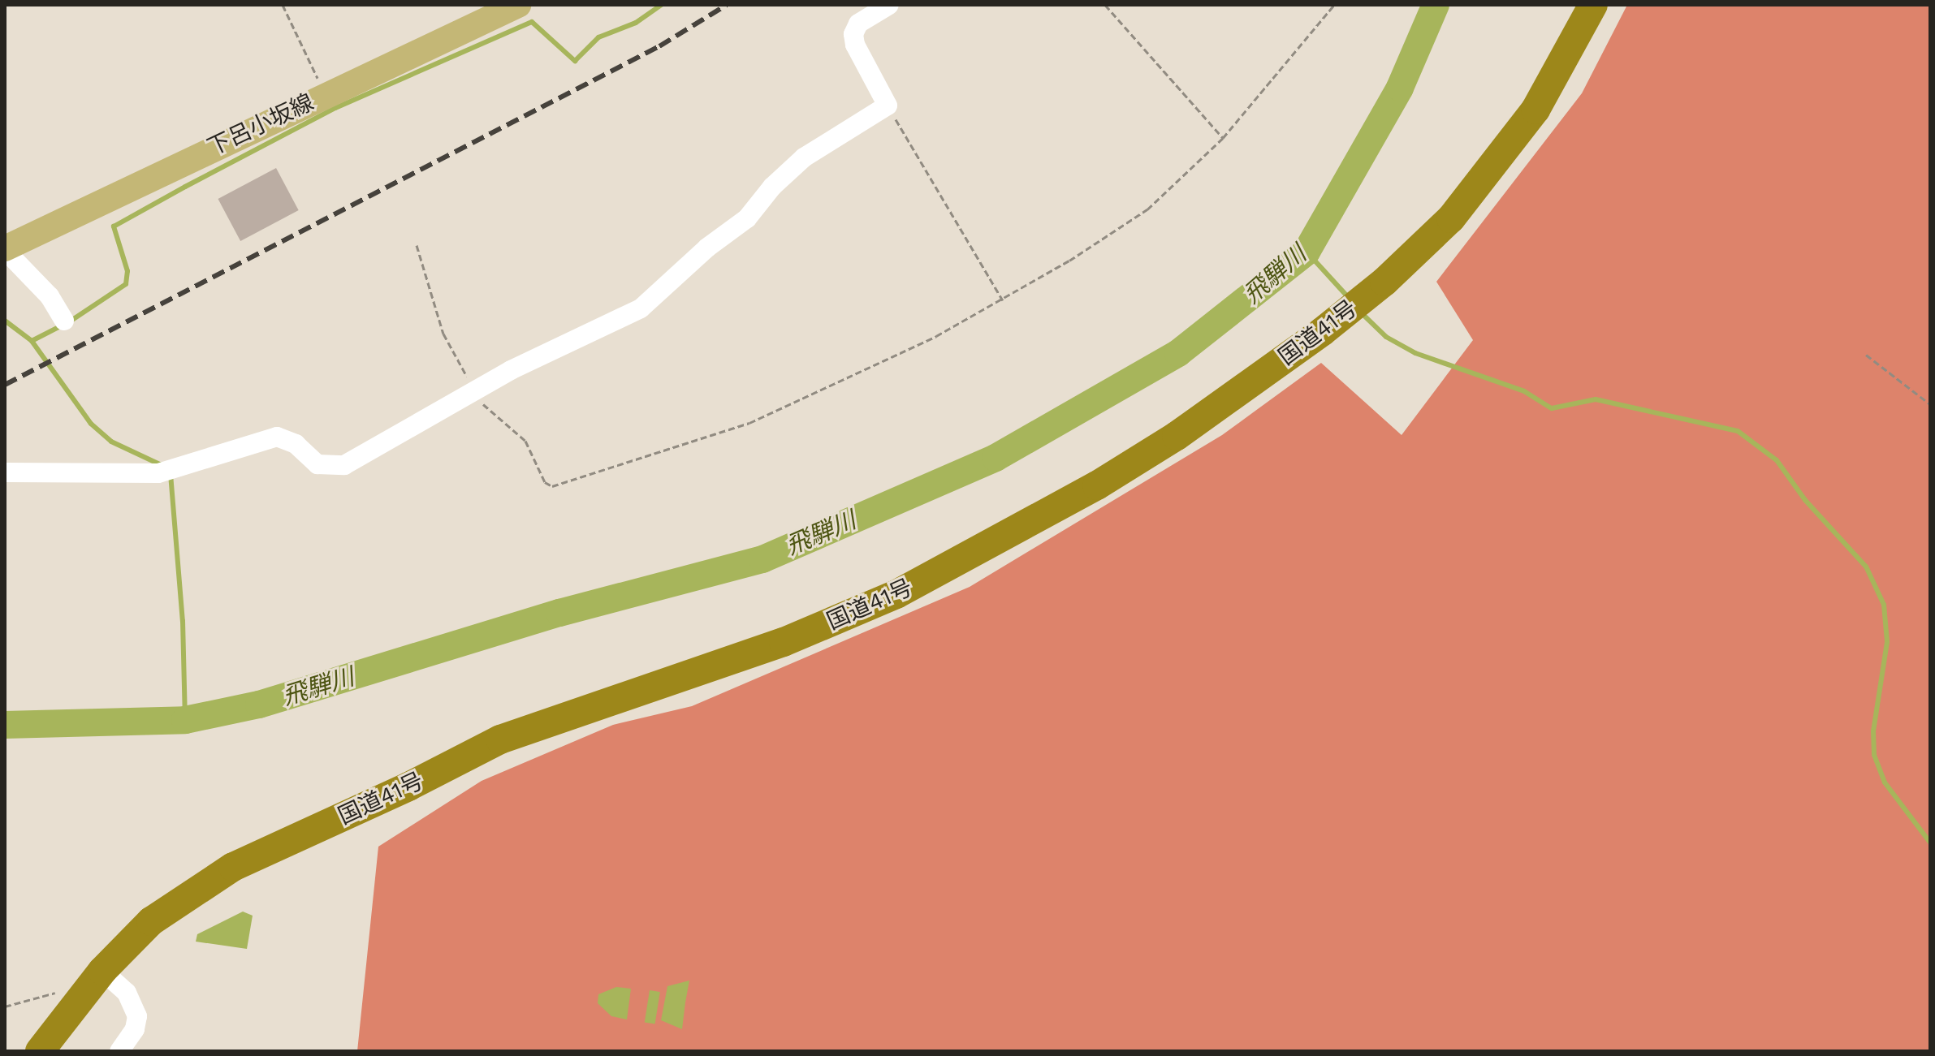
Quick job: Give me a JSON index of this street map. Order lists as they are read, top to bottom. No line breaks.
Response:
{"streets":{"highway":["国道41号"],"main road":["下呂小坂線"]},"water":["飛騨川"]}
